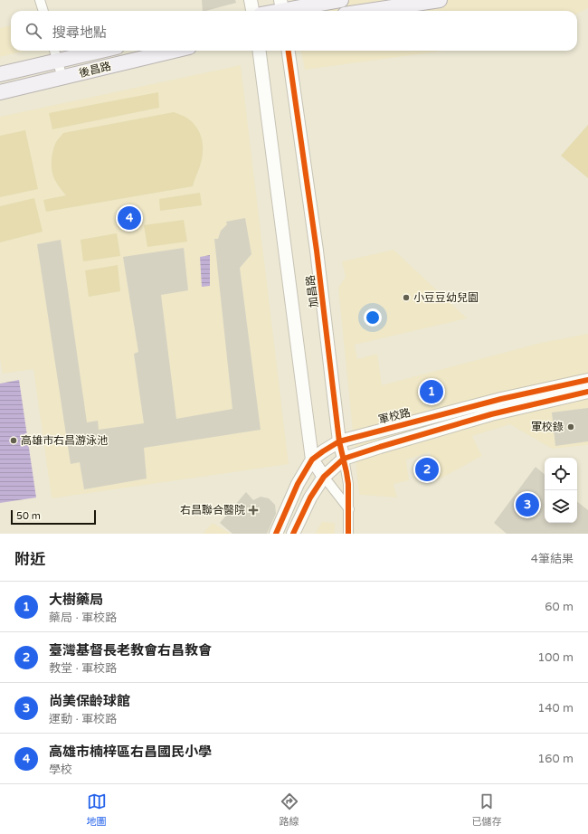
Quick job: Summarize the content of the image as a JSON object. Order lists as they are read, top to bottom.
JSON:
{
  "streets": {
    "main road": ["後昌路"],
    "street": ["加昌路", "軍校路"]
  },
  "crossings": [
    ["加昌路", "軍校路"]
  ],
  "places": {
    "other": ["小豆豆幼兒園", "軍校錄", "高雄市右昌游泳池"],
    "health": ["右昌聯合醫院"]
  },
  "scale_bar": "50 m",
  "page": {
    "search": "搜尋地點",
    "pins": [
      "4",
      "1",
      "2",
      "3"
    ],
    "scale": "50 m",
    "heading": ["附近", "4筆結果"],
    "list": [
      {
        "mark": "1",
        "name": "大樹藥局",
        "note": "藥局 · 軍校路",
        "value": "60 m"
      },
      {
        "mark": "2",
        "name": "臺灣基督長老教會右昌教會",
        "note": "教堂 · 軍校路",
        "value": "100 m"
      },
      {
        "mark": "3",
        "name": "尚美保齡球館",
        "note": "運動 · 軍校路",
        "value": "140 m"
      },
      {
        "mark": "4",
        "name": "高雄市楠梓區右昌國民小學",
        "note": "學校",
        "value": "160 m"
      }
    ],
    "nav": ["地圖", "路線", "已儲存"]
  }
}
